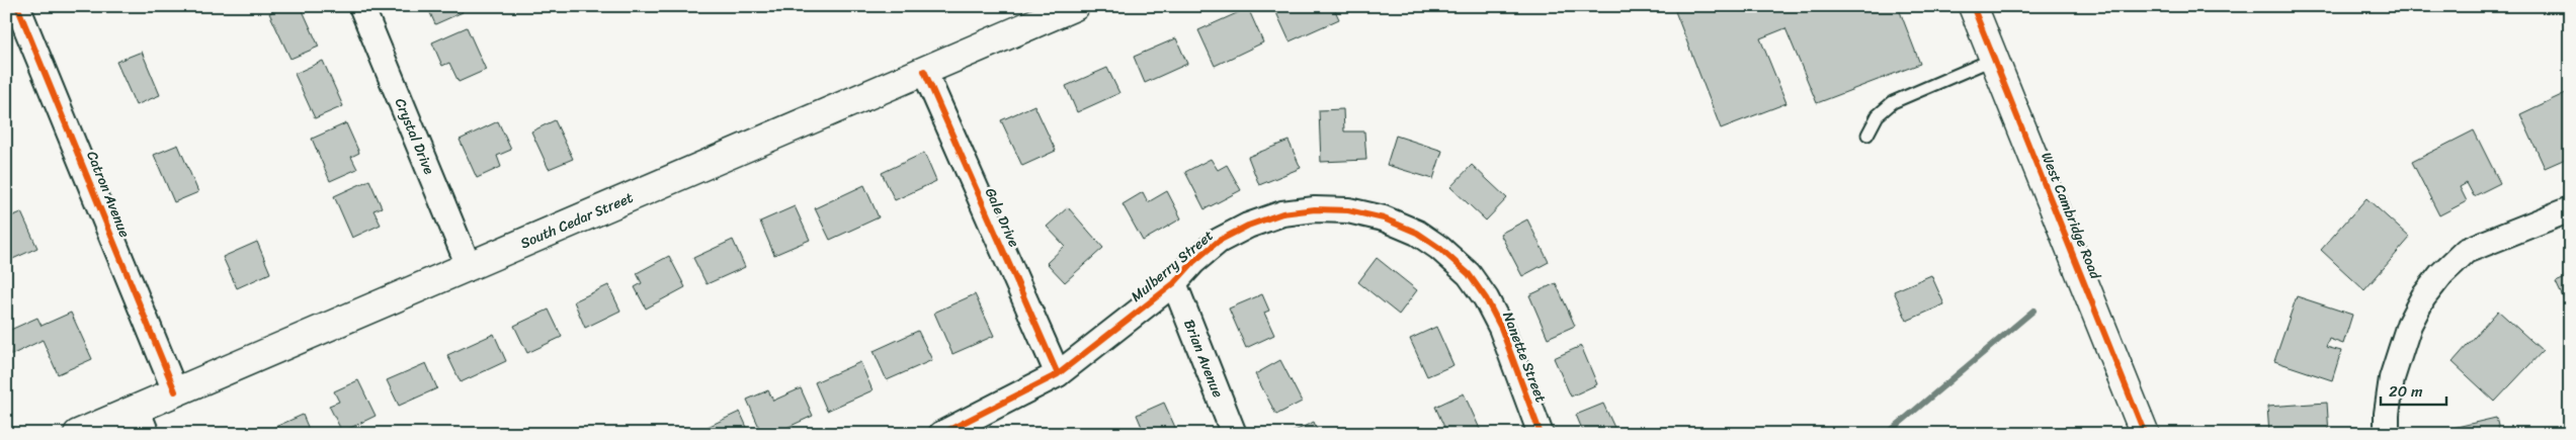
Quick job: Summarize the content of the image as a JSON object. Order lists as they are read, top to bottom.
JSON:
{
  "streets": {
    "main road": ["West Cambridge Road", "South Cedar Street"],
    "street": [
      "Crystal Drive",
      "Catron Avenue",
      "Gale Drive",
      "Mulberry Street",
      "Nanette Street",
      "Brian Avenue"
    ]
  },
  "crossings": [
    ["Crystal Drive", "South Cedar Street"],
    ["Catron Avenue", "South Cedar Street"],
    ["Gale Drive", "South Cedar Street"],
    ["Gale Drive", "Mulberry Street"],
    ["Mulberry Street", "Nanette Street"],
    ["Mulberry Street", "Brian Avenue"]
  ],
  "scale_bar": "20 m"
}
